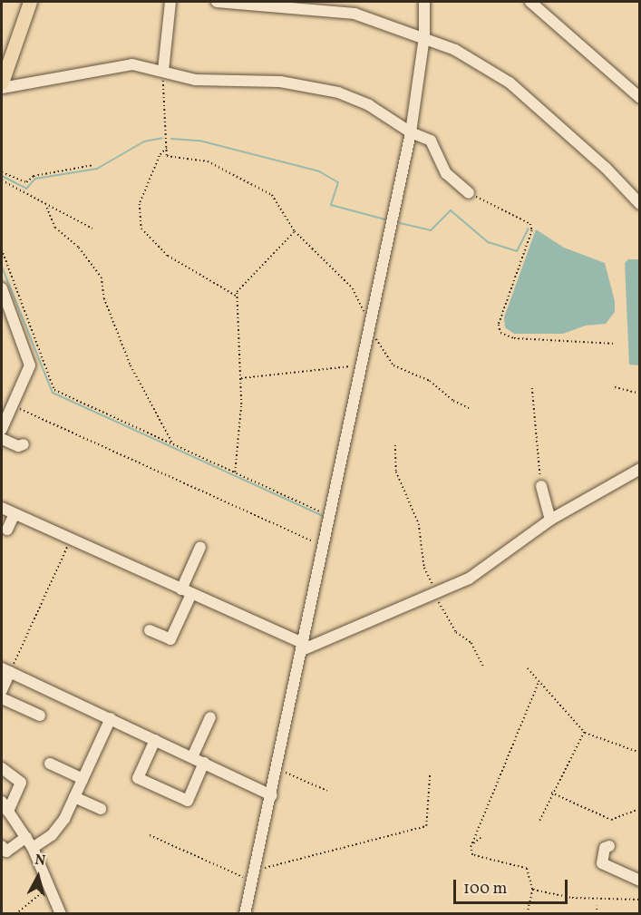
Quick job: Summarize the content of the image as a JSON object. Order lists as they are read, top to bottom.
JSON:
{
  "scale_bar": "100 m",
  "north": "top"
}
